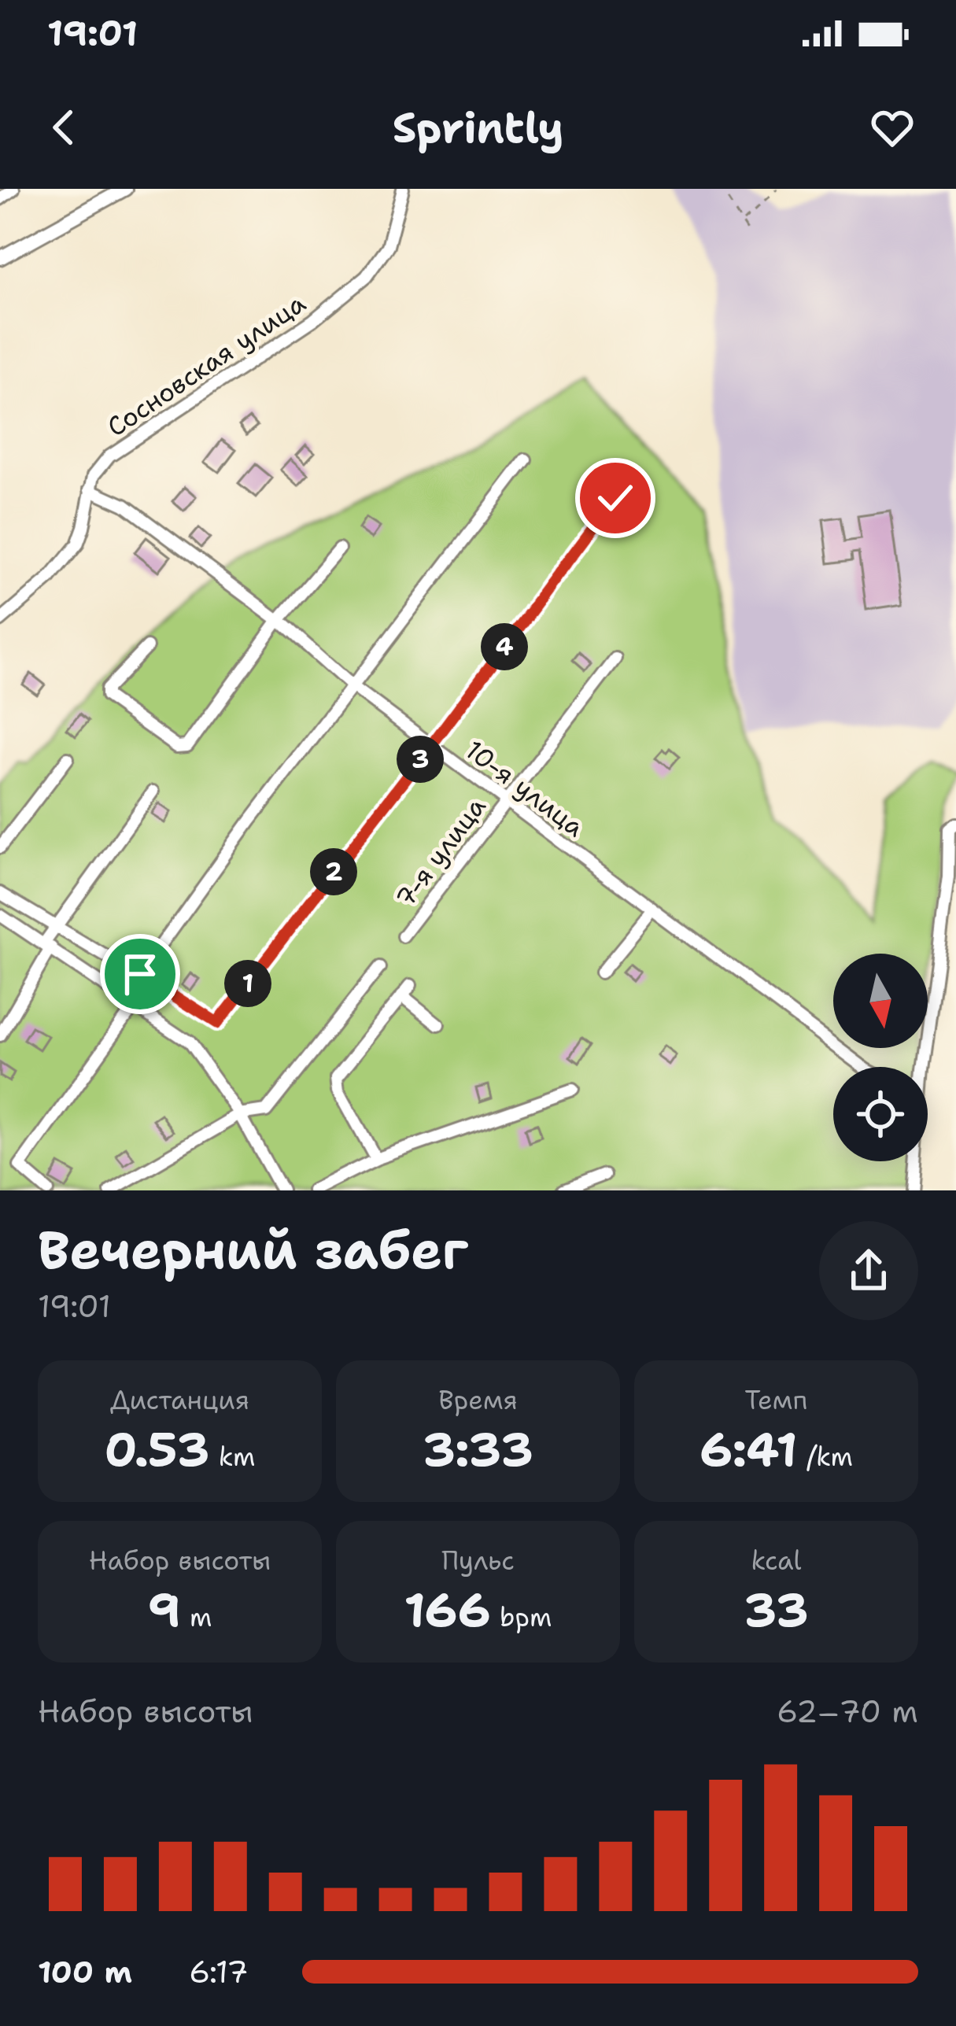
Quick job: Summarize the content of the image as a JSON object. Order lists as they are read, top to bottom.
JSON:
{
  "streets": {
    "street": ["Сосновская улица", "10-я улица", "7-я улица"]
  },
  "crossings": [
    ["Сосновская улица", "10-я улица"],
    ["10-я улица", "7-я улица"]
  ],
  "north": "bottom",
  "page": {
    "status": "19:01",
    "header": "Sprintly",
    "pins": [
      "4",
      "3",
      "2",
      "1"
    ],
    "heading": ["Вечерний забег", "19:01"],
    "stats": [
      ["Дистанция", "0.53 km"],
      ["Время", "3:33"],
      ["Темп", "6:41 /km"],
      ["Набор высоты", "9 m"],
      ["Пульс", "166 bpm"],
      ["kcal", "33"]
    ],
    "chart": ["Набор высоты", "62–70 m"],
    "list": [
      {
        "name": "100 m",
        "note": "6:17"
      }
    ]
  }
}
